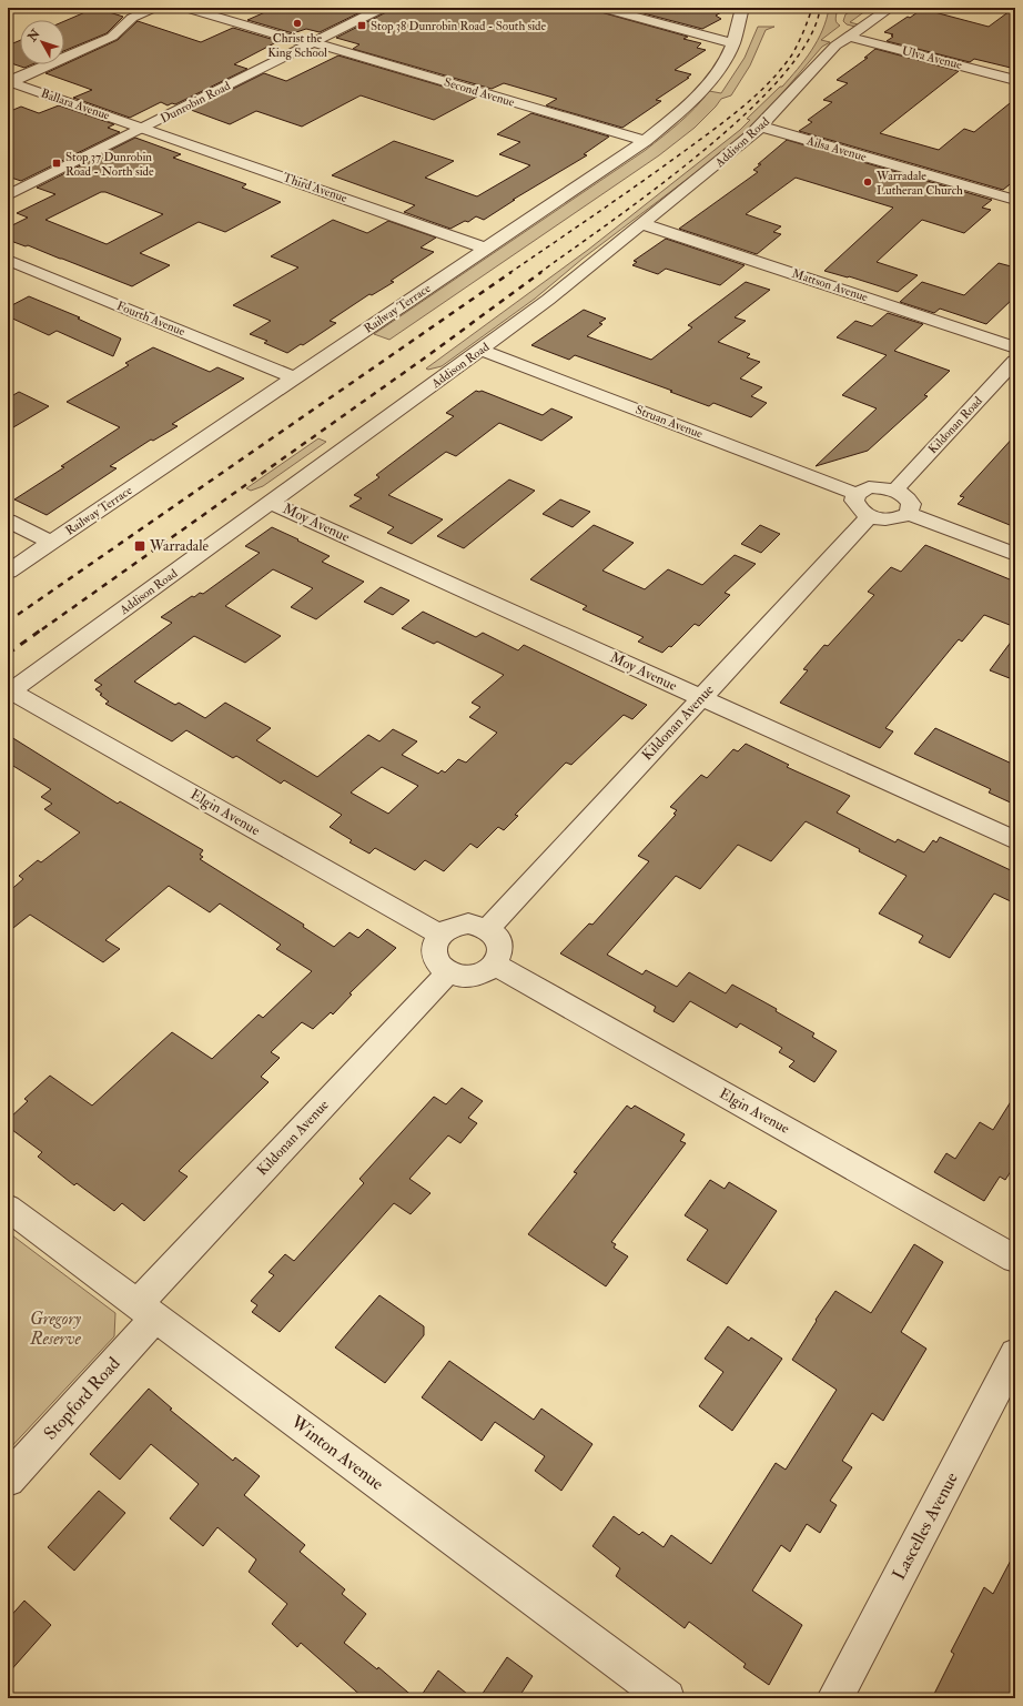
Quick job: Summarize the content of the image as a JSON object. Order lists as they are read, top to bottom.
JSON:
{
  "streets": {
    "street": [
      "Ulva Avenue",
      "Second Avenue",
      "Dunrobin Road",
      "Ballara Avenue",
      "Addison Road",
      "Ailsa Avenue",
      "Third Avenue",
      "Mattson Avenue",
      "Railway Terrace",
      "Fourth Avenue",
      "Struan Avenue",
      "Kildonan Road",
      "Moy Avenue",
      "Kildonan Avenue",
      "Elgin Avenue",
      "Stopford Road",
      "Winton Avenue",
      "Lascelles Avenue"
    ]
  },
  "crossings": [
    ["Ulva Avenue", "Addison Road"],
    ["Second Avenue", "Dunrobin Road"],
    ["Second Avenue", "Railway Terrace"],
    ["Dunrobin Road", "Ballara Avenue"],
    ["Dunrobin Road", "Third Avenue"],
    ["Ballara Avenue", "Third Avenue"],
    ["Addison Road", "Ailsa Avenue"],
    ["Addison Road", "Mattson Avenue"],
    ["Addison Road", "Struan Avenue"],
    ["Addison Road", "Moy Avenue"],
    ["Addison Road", "Elgin Avenue"],
    ["Third Avenue", "Railway Terrace"],
    ["Railway Terrace", "Fourth Avenue"],
    ["Struan Avenue", "Kildonan Road"],
    ["Struan Avenue", "Kildonan Avenue"],
    ["Kildonan Road", "Kildonan Avenue"],
    ["Moy Avenue", "Kildonan Avenue"],
    ["Kildonan Avenue", "Elgin Avenue"],
    ["Kildonan Avenue", "Stopford Road"],
    ["Kildonan Avenue", "Winton Avenue"],
    ["Stopford Road", "Winton Avenue"]
  ],
  "parks": ["Gregory Reserve"],
  "places": {
    "other": ["Christ the King School", "Warradale Lutheran Church"],
    "transit": ["Stop 38 Dunrobin Road - South side", "Stop 37 Dunrobin Road - North side", "Warradale"]
  },
  "north": "top left"
}
